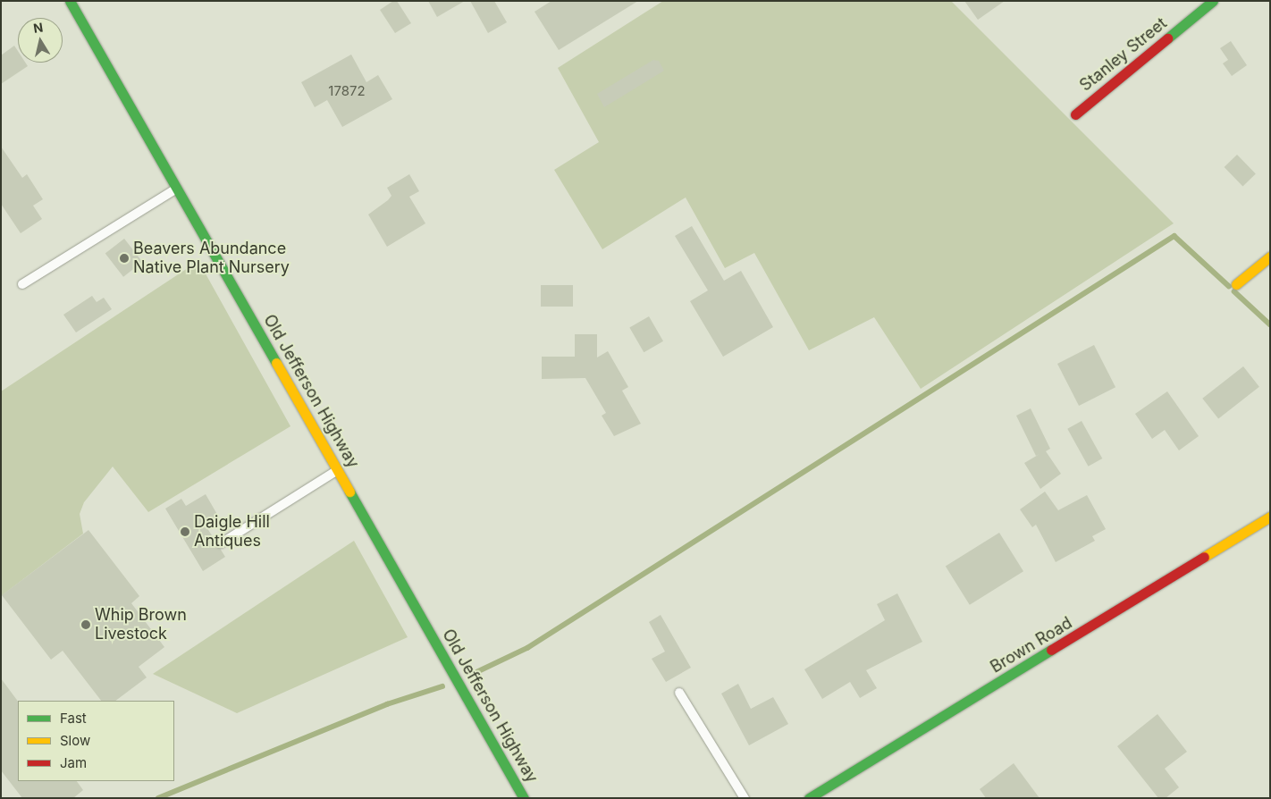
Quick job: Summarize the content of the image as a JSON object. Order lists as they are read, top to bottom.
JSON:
{
  "streets": {
    "main road": ["Stanley Street", "Old Jefferson Highway", "Brown Road"]
  },
  "places": ["Beavers Abundance Native Plant Nursery", "Daigle Hill Antiques", "Whip Brown Livestock"],
  "house_numbers": ["17872"],
  "legend": ["Fast", "Slow", "Jam"],
  "north": "top"
}
